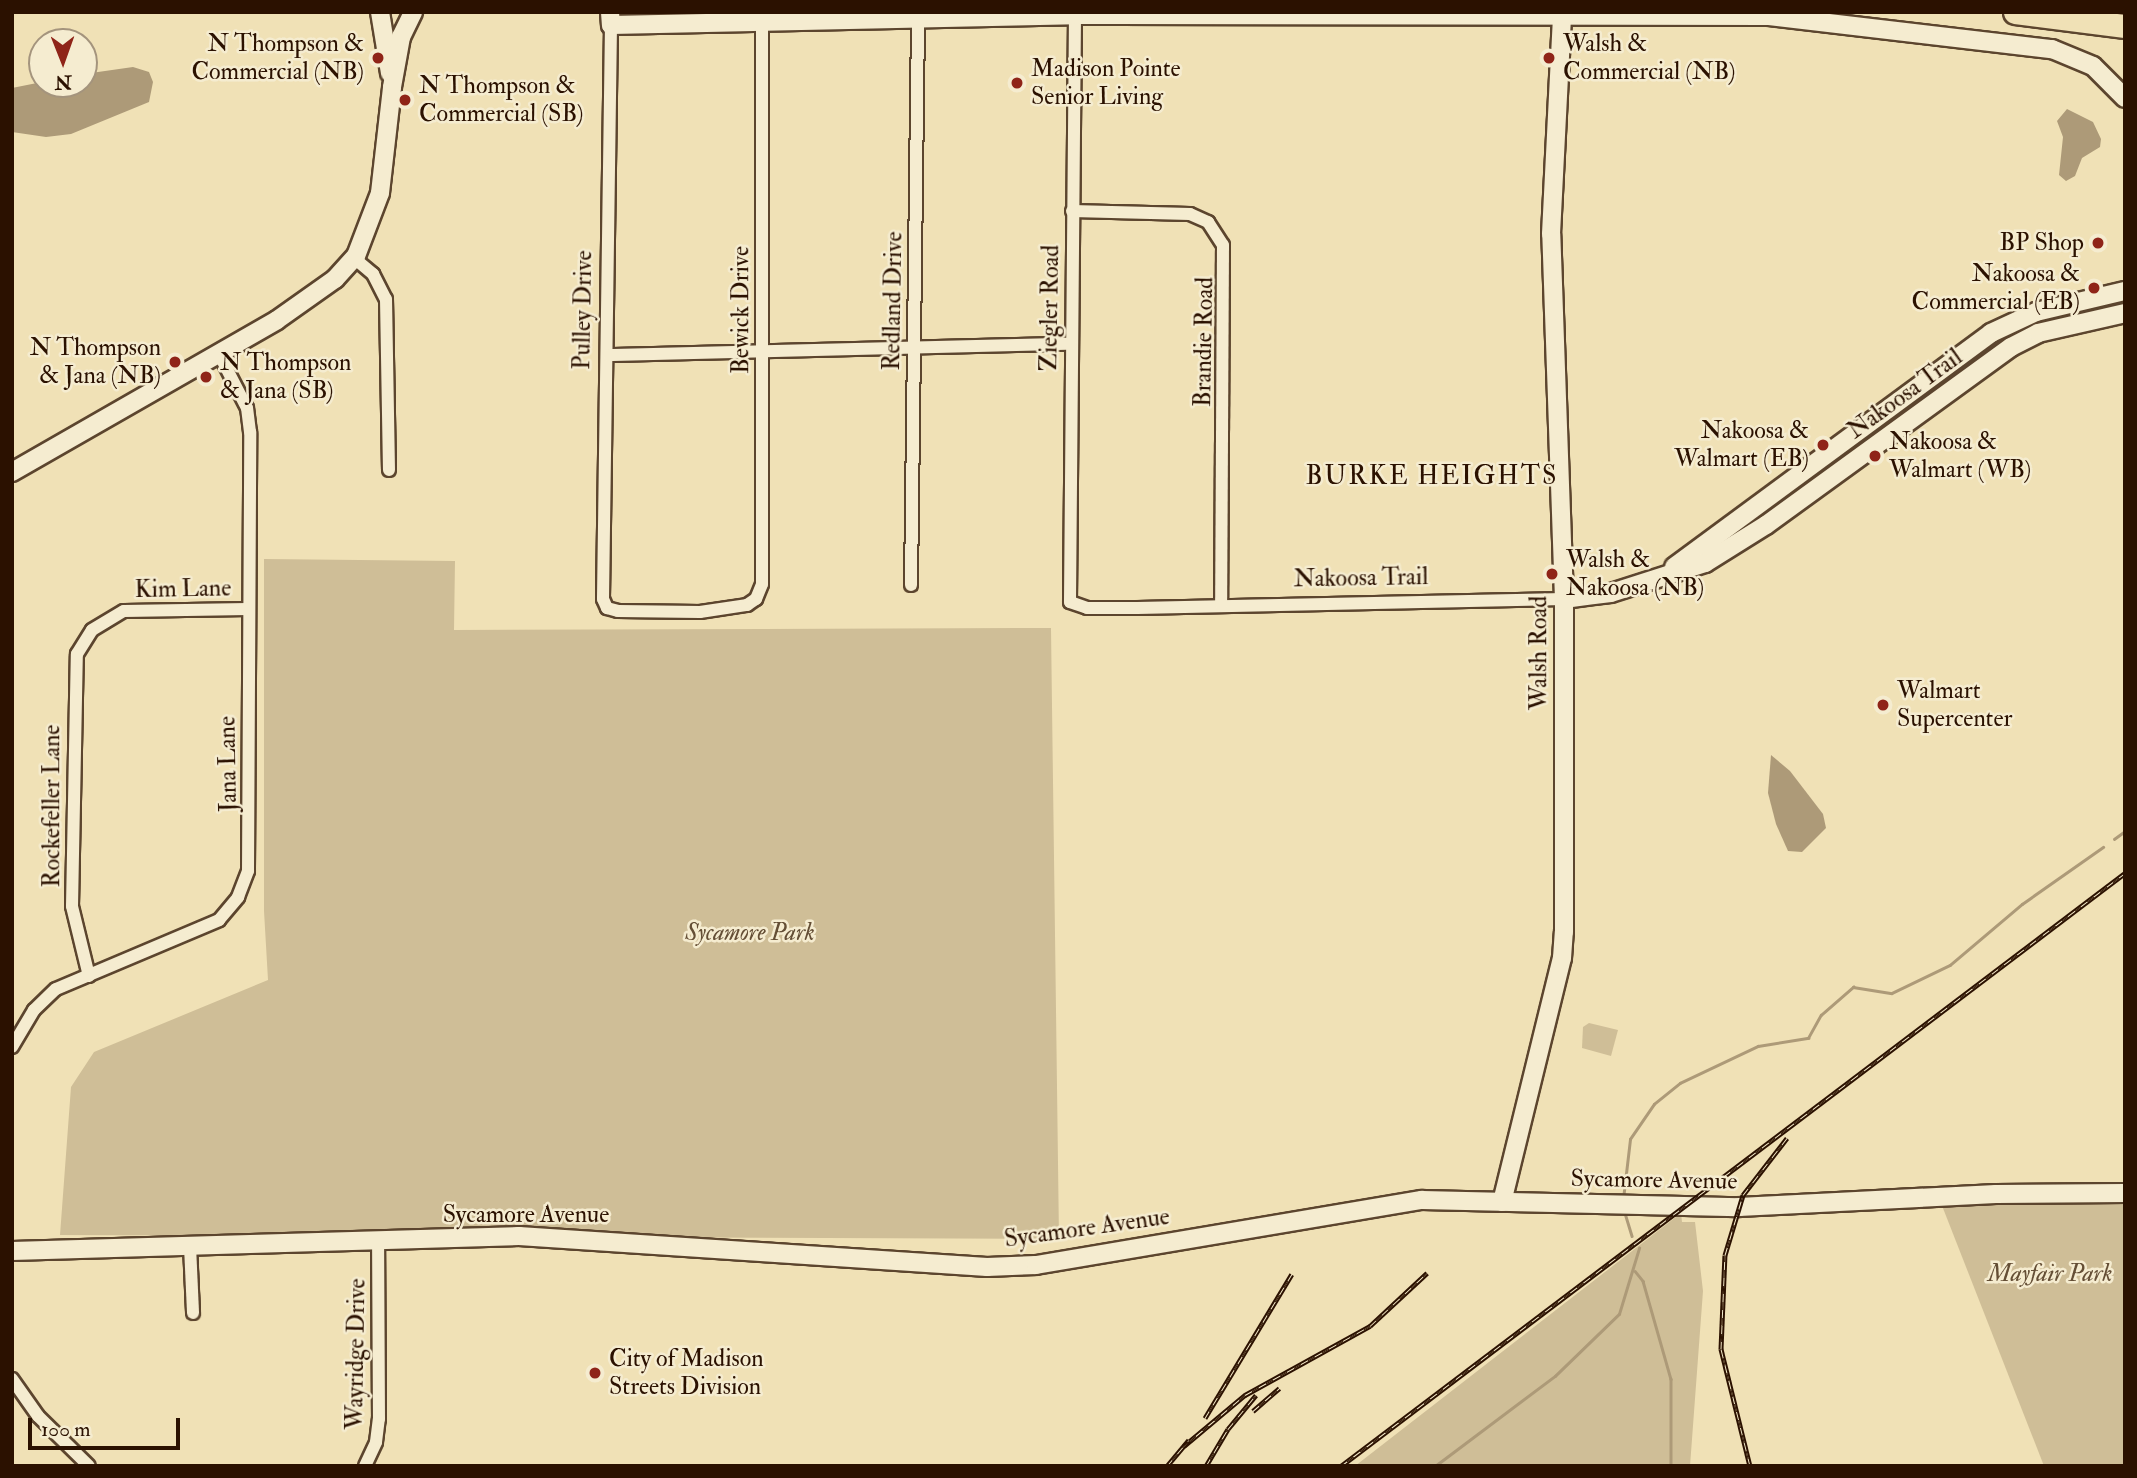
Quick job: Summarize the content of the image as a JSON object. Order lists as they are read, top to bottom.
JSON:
{
  "streets": {
    "street": [
      "Redland Drive",
      "Ziegler Road",
      "Pulley Drive",
      "Bewick Drive",
      "Brandie Road",
      "Nakoosa Trail",
      "Kim Lane",
      "Walsh Road",
      "Jana Lane",
      "Rockefeller Lane",
      "Sycamore Avenue",
      "Wayridge Drive"
    ]
  },
  "crossings": [
    ["Ziegler Road", "Brandie Road"],
    ["Ziegler Road", "Nakoosa Trail"],
    ["Pulley Drive", "Bewick Drive"],
    ["Brandie Road", "Nakoosa Trail"],
    ["Nakoosa Trail", "Walsh Road"],
    ["Kim Lane", "Jana Lane"],
    ["Kim Lane", "Rockefeller Lane"],
    ["Walsh Road", "Sycamore Avenue"],
    ["Jana Lane", "Rockefeller Lane"],
    ["Sycamore Avenue", "Wayridge Drive"]
  ],
  "districts": ["BURKE HEIGHTS"],
  "parks": ["Sycamore Park", "Mayfair Park"],
  "places": [
    "N Thompson & Commercial (NB)",
    "Walsh & Commercial (NB)",
    "Madison Pointe Senior Living",
    "N Thompson & Commercial (SB)",
    "BP Shop",
    "Nakoosa & Commercial (EB)",
    "N Thompson & Jana (NB)",
    "N Thompson & Jana (SB)",
    "Nakoosa & Walmart (EB)",
    "Nakoosa & Walmart (WB)",
    "Walsh & Nakoosa (NB)",
    "Walmart Supercenter",
    "City of Madison Streets Division"
  ],
  "scale_bar": "100 m",
  "north": "bottom"
}
